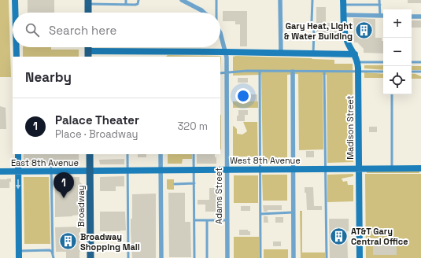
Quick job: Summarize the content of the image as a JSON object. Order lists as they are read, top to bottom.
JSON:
{
  "streets": {
    "main road": ["Broadway"],
    "street": [
      "Madison Street",
      "West 8th Avenue",
      "East 8th Avenue",
      "Adams Street"
    ]
  },
  "crossings": [
    ["Madison Street", "West 8th Avenue"],
    ["West 8th Avenue", "East 8th Avenue"],
    ["West 8th Avenue", "Adams Street"],
    ["West 8th Avenue", "Broadway"],
    ["East 8th Avenue", "Broadway"]
  ],
  "places": {
    "building": ["Gary Heat, Light & Water Building", "AT&T Gary Central Office", "Broadway Shopping Mall"]
  },
  "page": {
    "map_buttons": ["+", "−"],
    "search": "Search here",
    "heading": "Nearby",
    "list": [
      {
        "mark": "1",
        "name": "Palace Theater",
        "note": "Place · Broadway",
        "value": "320 m"
      }
    ],
    "pins": "1"
  }
}
